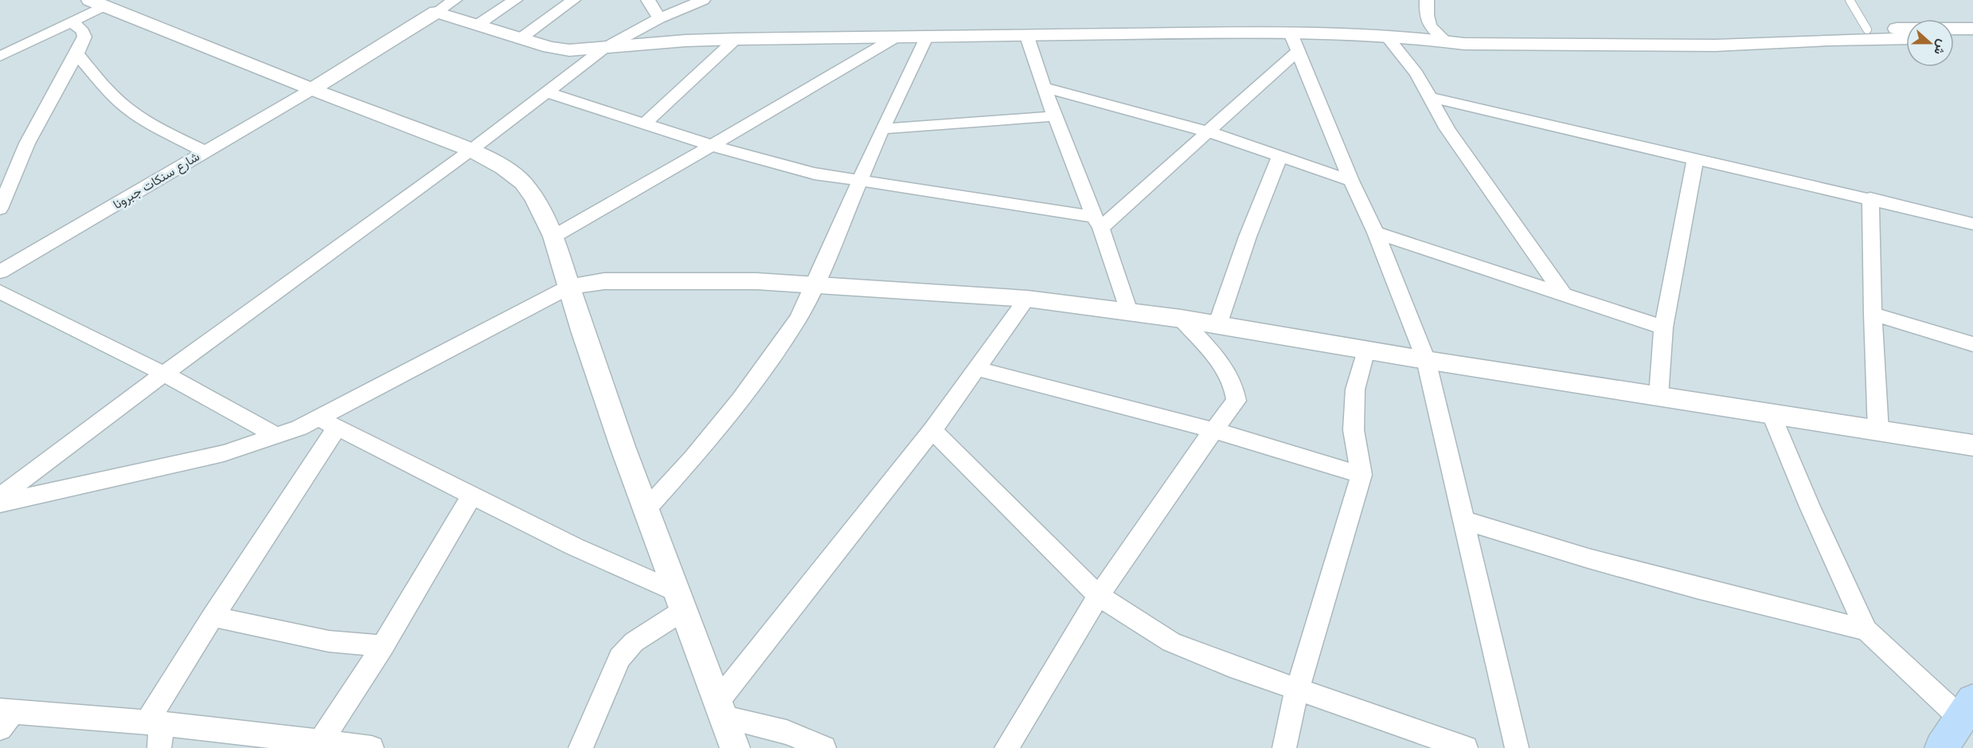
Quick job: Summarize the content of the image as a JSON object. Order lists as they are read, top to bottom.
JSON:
{
  "streets": {
    "street": ["شارع سنكات جبرونا"]
  },
  "north": "right"
}
